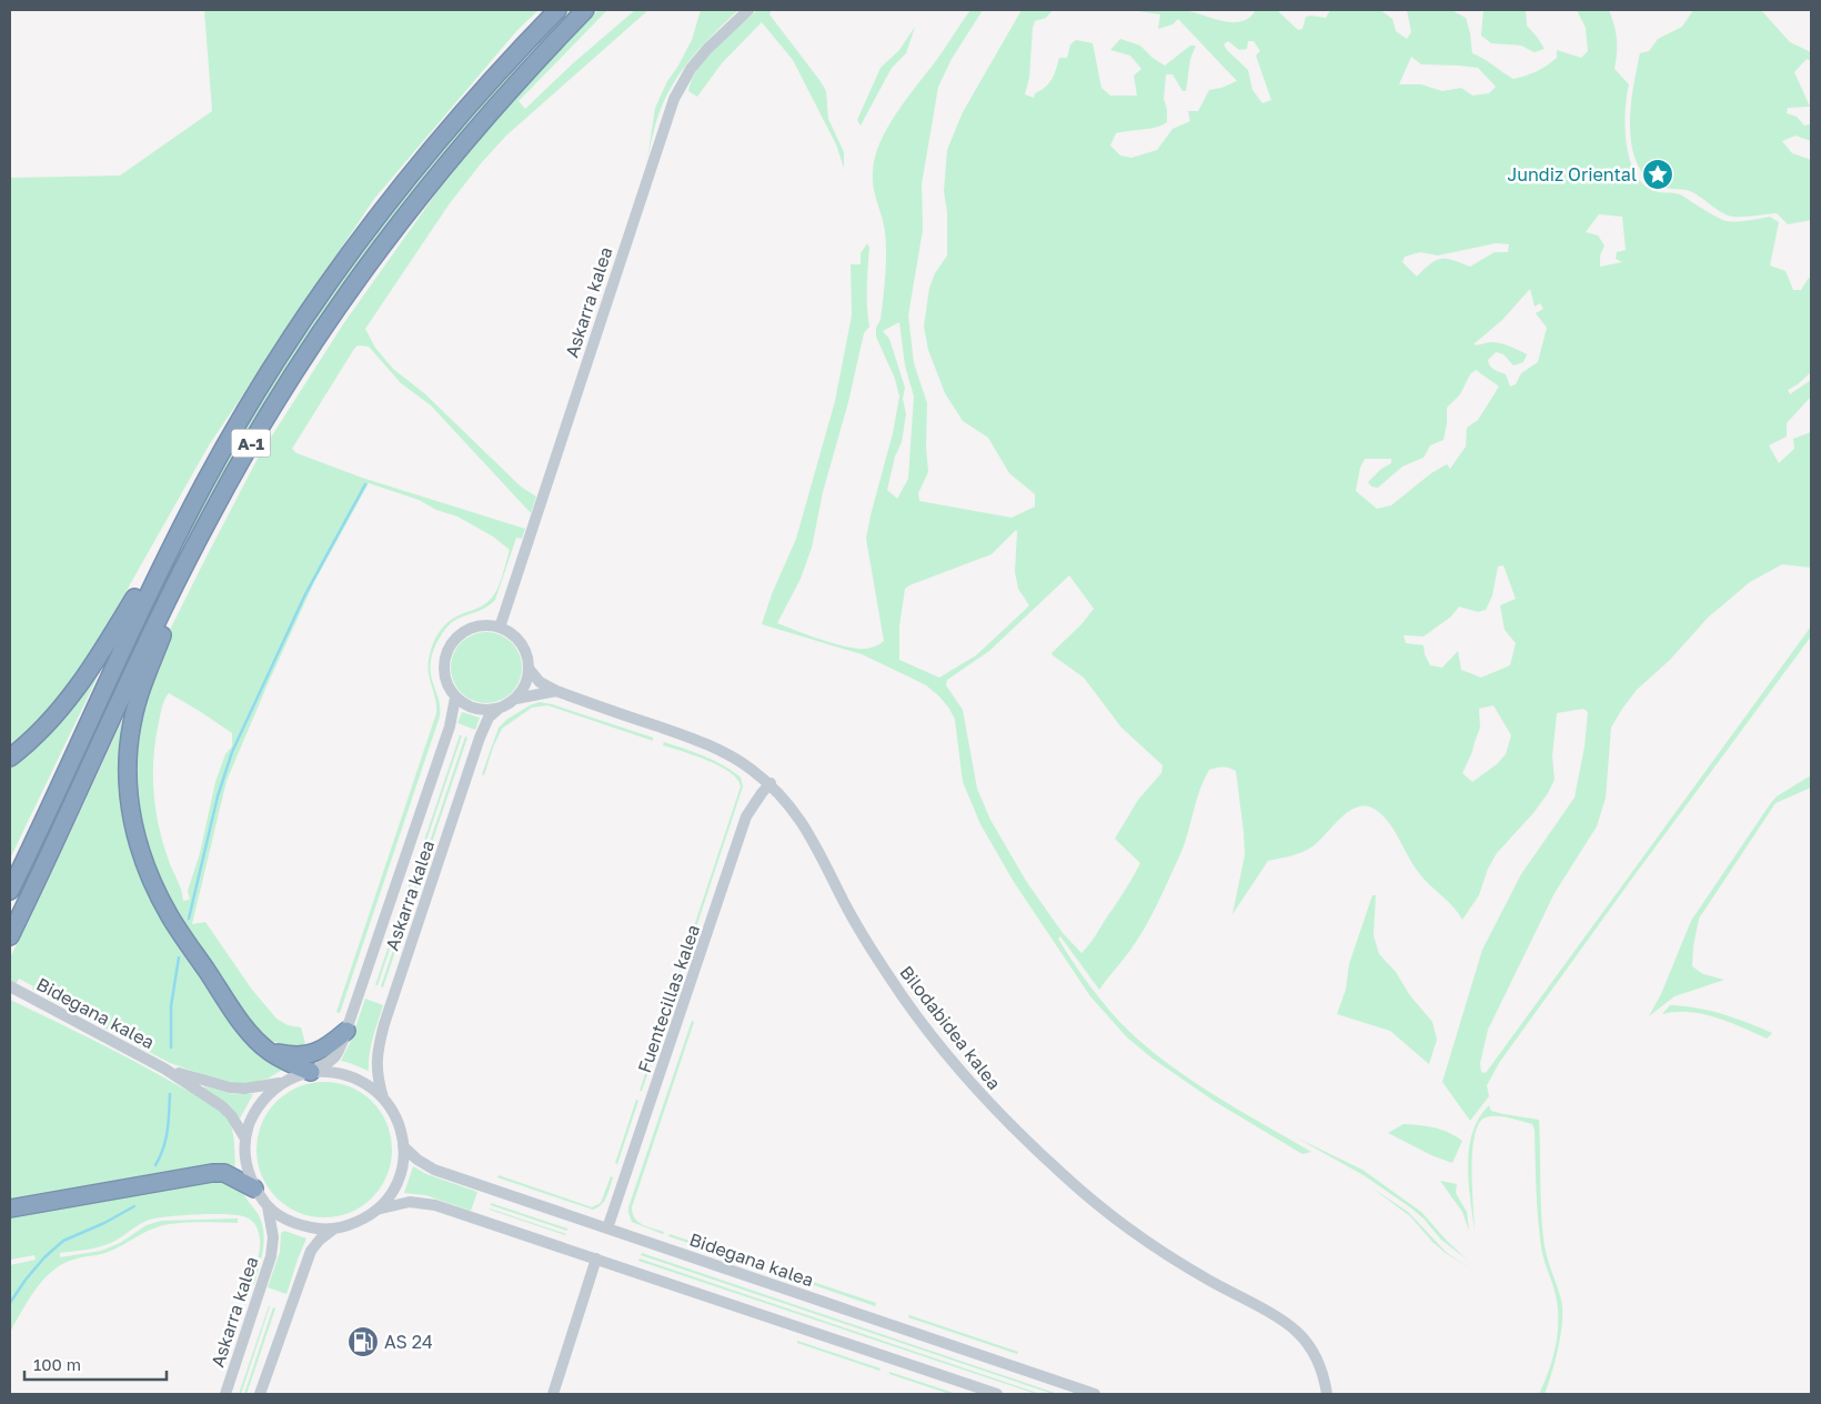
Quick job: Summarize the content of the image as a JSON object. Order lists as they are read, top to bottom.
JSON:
{
  "streets": {
    "highway": ["A-1"],
    "street": [
      "Askarra kalea",
      "Fuentecillas kalea",
      "Bidegana kalea",
      "Bilodabidea kalea"
    ]
  },
  "crossings": [
    ["Askarra kalea", "Bidegana kalea"],
    ["Askarra kalea", "Bilodabidea kalea"],
    ["Fuentecillas kalea", "Bidegana kalea"],
    ["Fuentecillas kalea", "Bilodabidea kalea"]
  ],
  "places": {
    "place": ["Jundiz Oriental"],
    "fuel station": ["AS 24"]
  },
  "scale_bar": "100 m"
}
